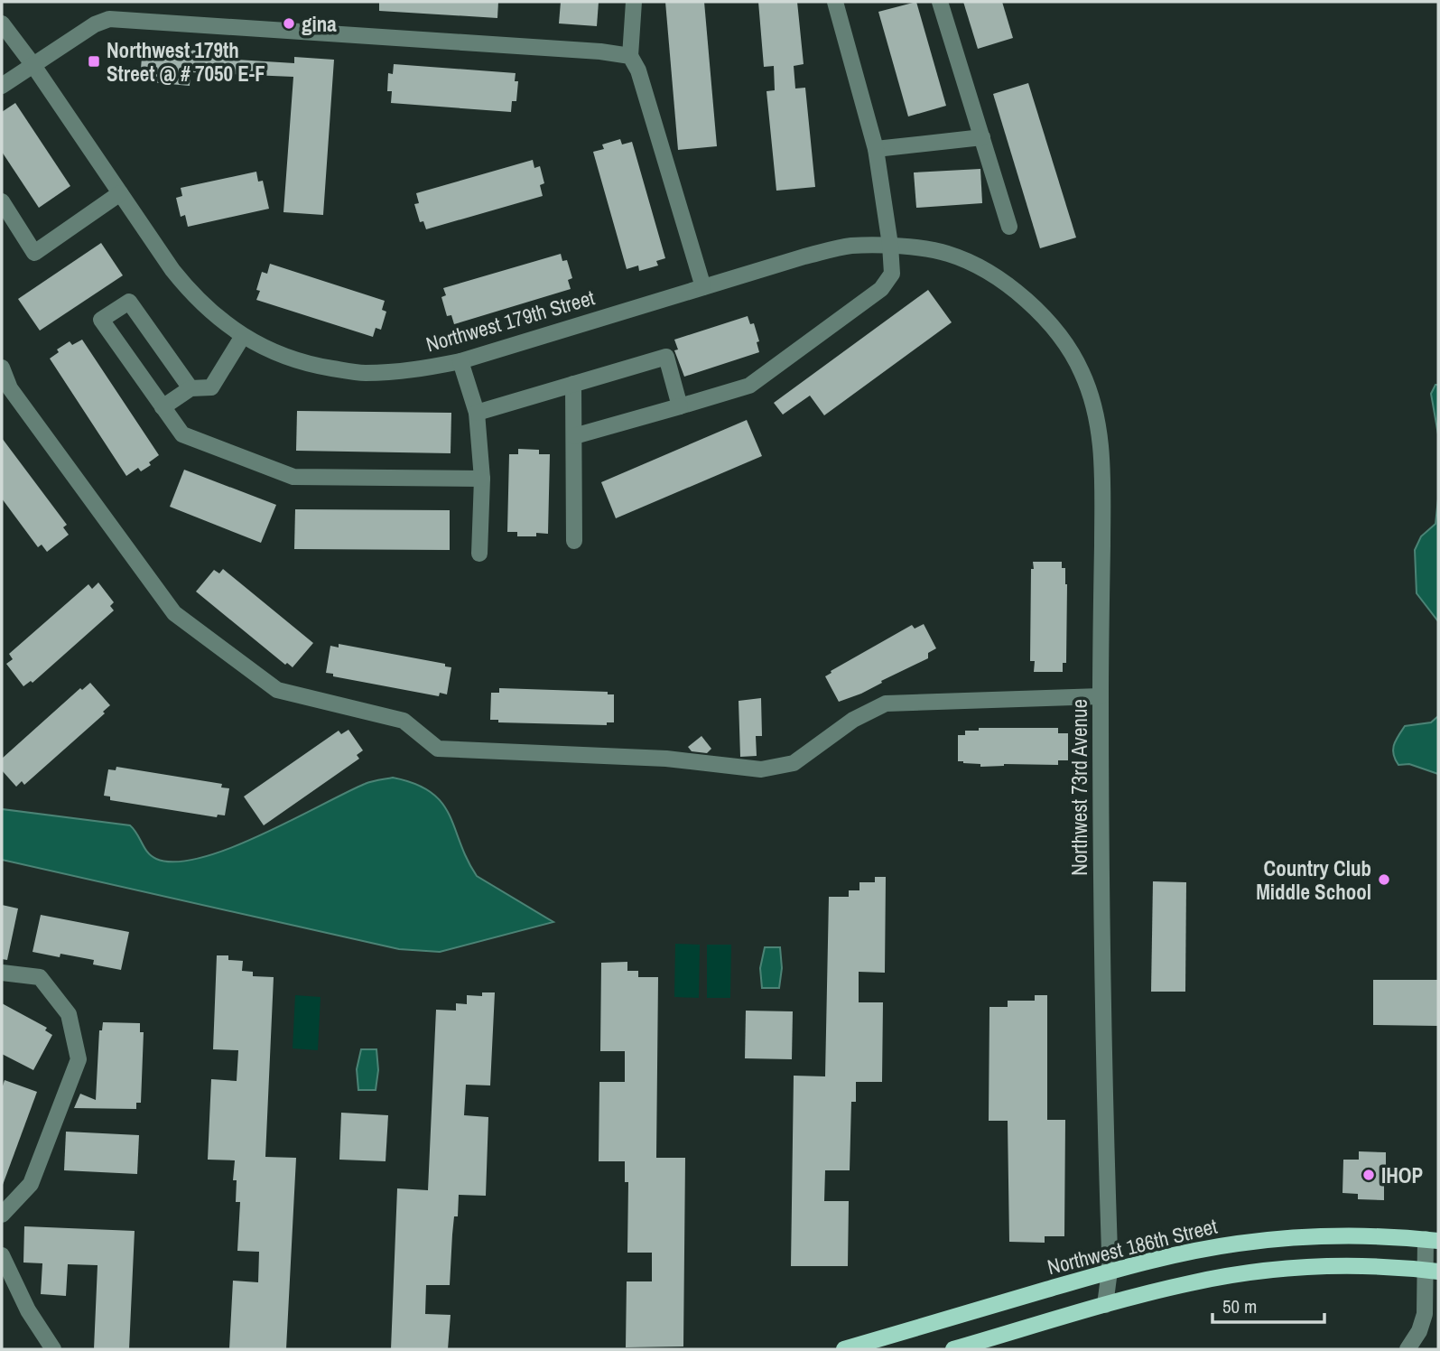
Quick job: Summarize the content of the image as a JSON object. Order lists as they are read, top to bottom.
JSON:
{
  "streets": {
    "main road": ["Northwest 186th Street"],
    "street": ["Northwest 179th Street", "Northwest 73rd Avenue"]
  },
  "crossings": [
    ["Northwest 179th Street", "Northwest 73rd Avenue"],
    ["Northwest 73rd Avenue", "Northwest 186th Street"]
  ],
  "places": {
    "other": ["gina", "Country Club Middle School", "IHOP"],
    "transit": ["Northwest 179th Street @ # 7050 E-F"]
  },
  "scale_bar": "50 m"
}
